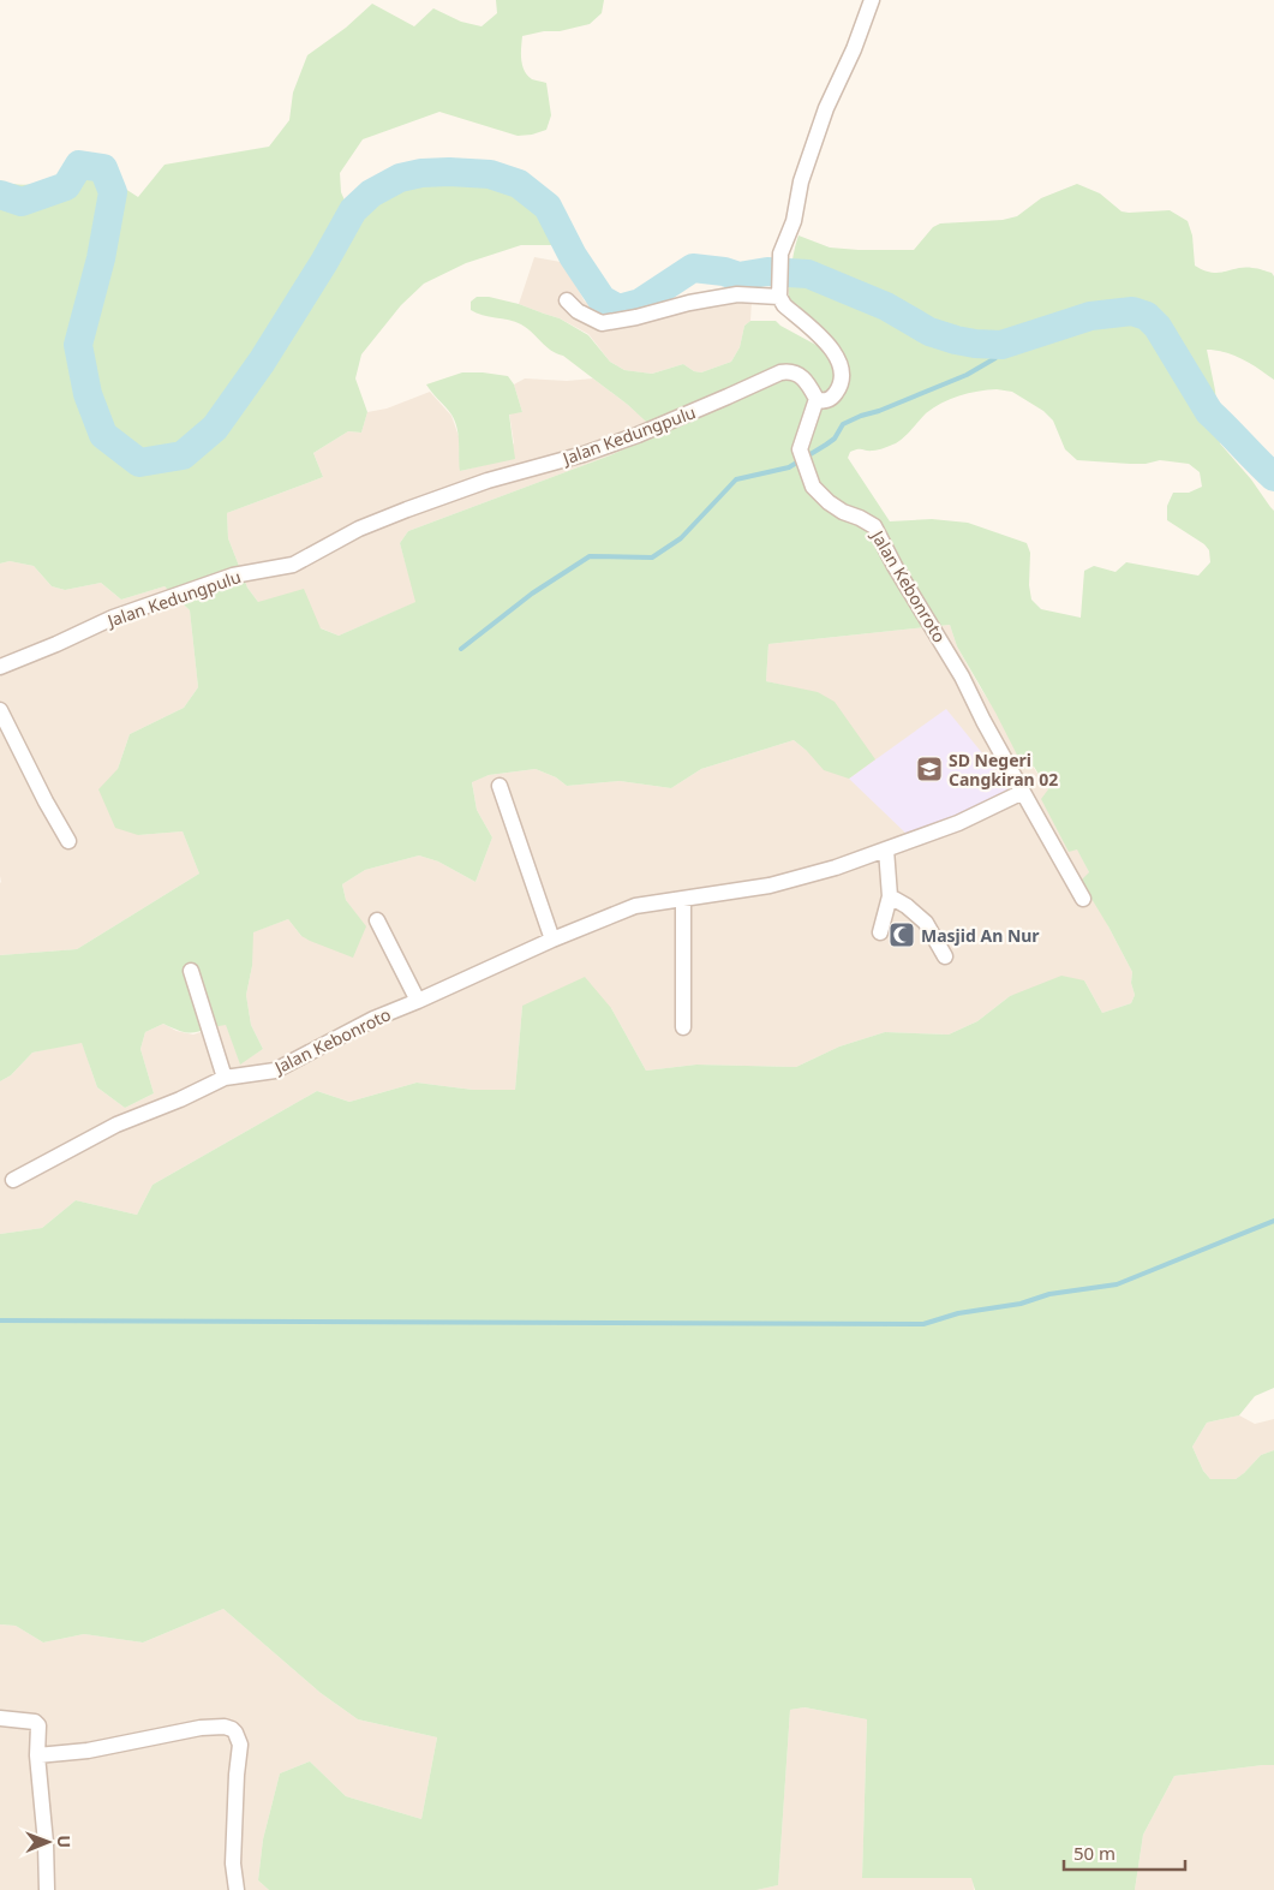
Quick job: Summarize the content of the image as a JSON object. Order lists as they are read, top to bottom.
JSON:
{
  "streets": {
    "street": ["Jalan Kedungpulu", "Jalan Kebonroto"]
  },
  "crossings": [
    ["Jalan Kedungpulu", "Jalan Kebonroto"]
  ],
  "places": {
    "school or university": ["SD Negeri Cangkiran 02"],
    "mosque": ["Masjid An Nur"]
  },
  "scale_bar": "50 m",
  "north": "right"
}
